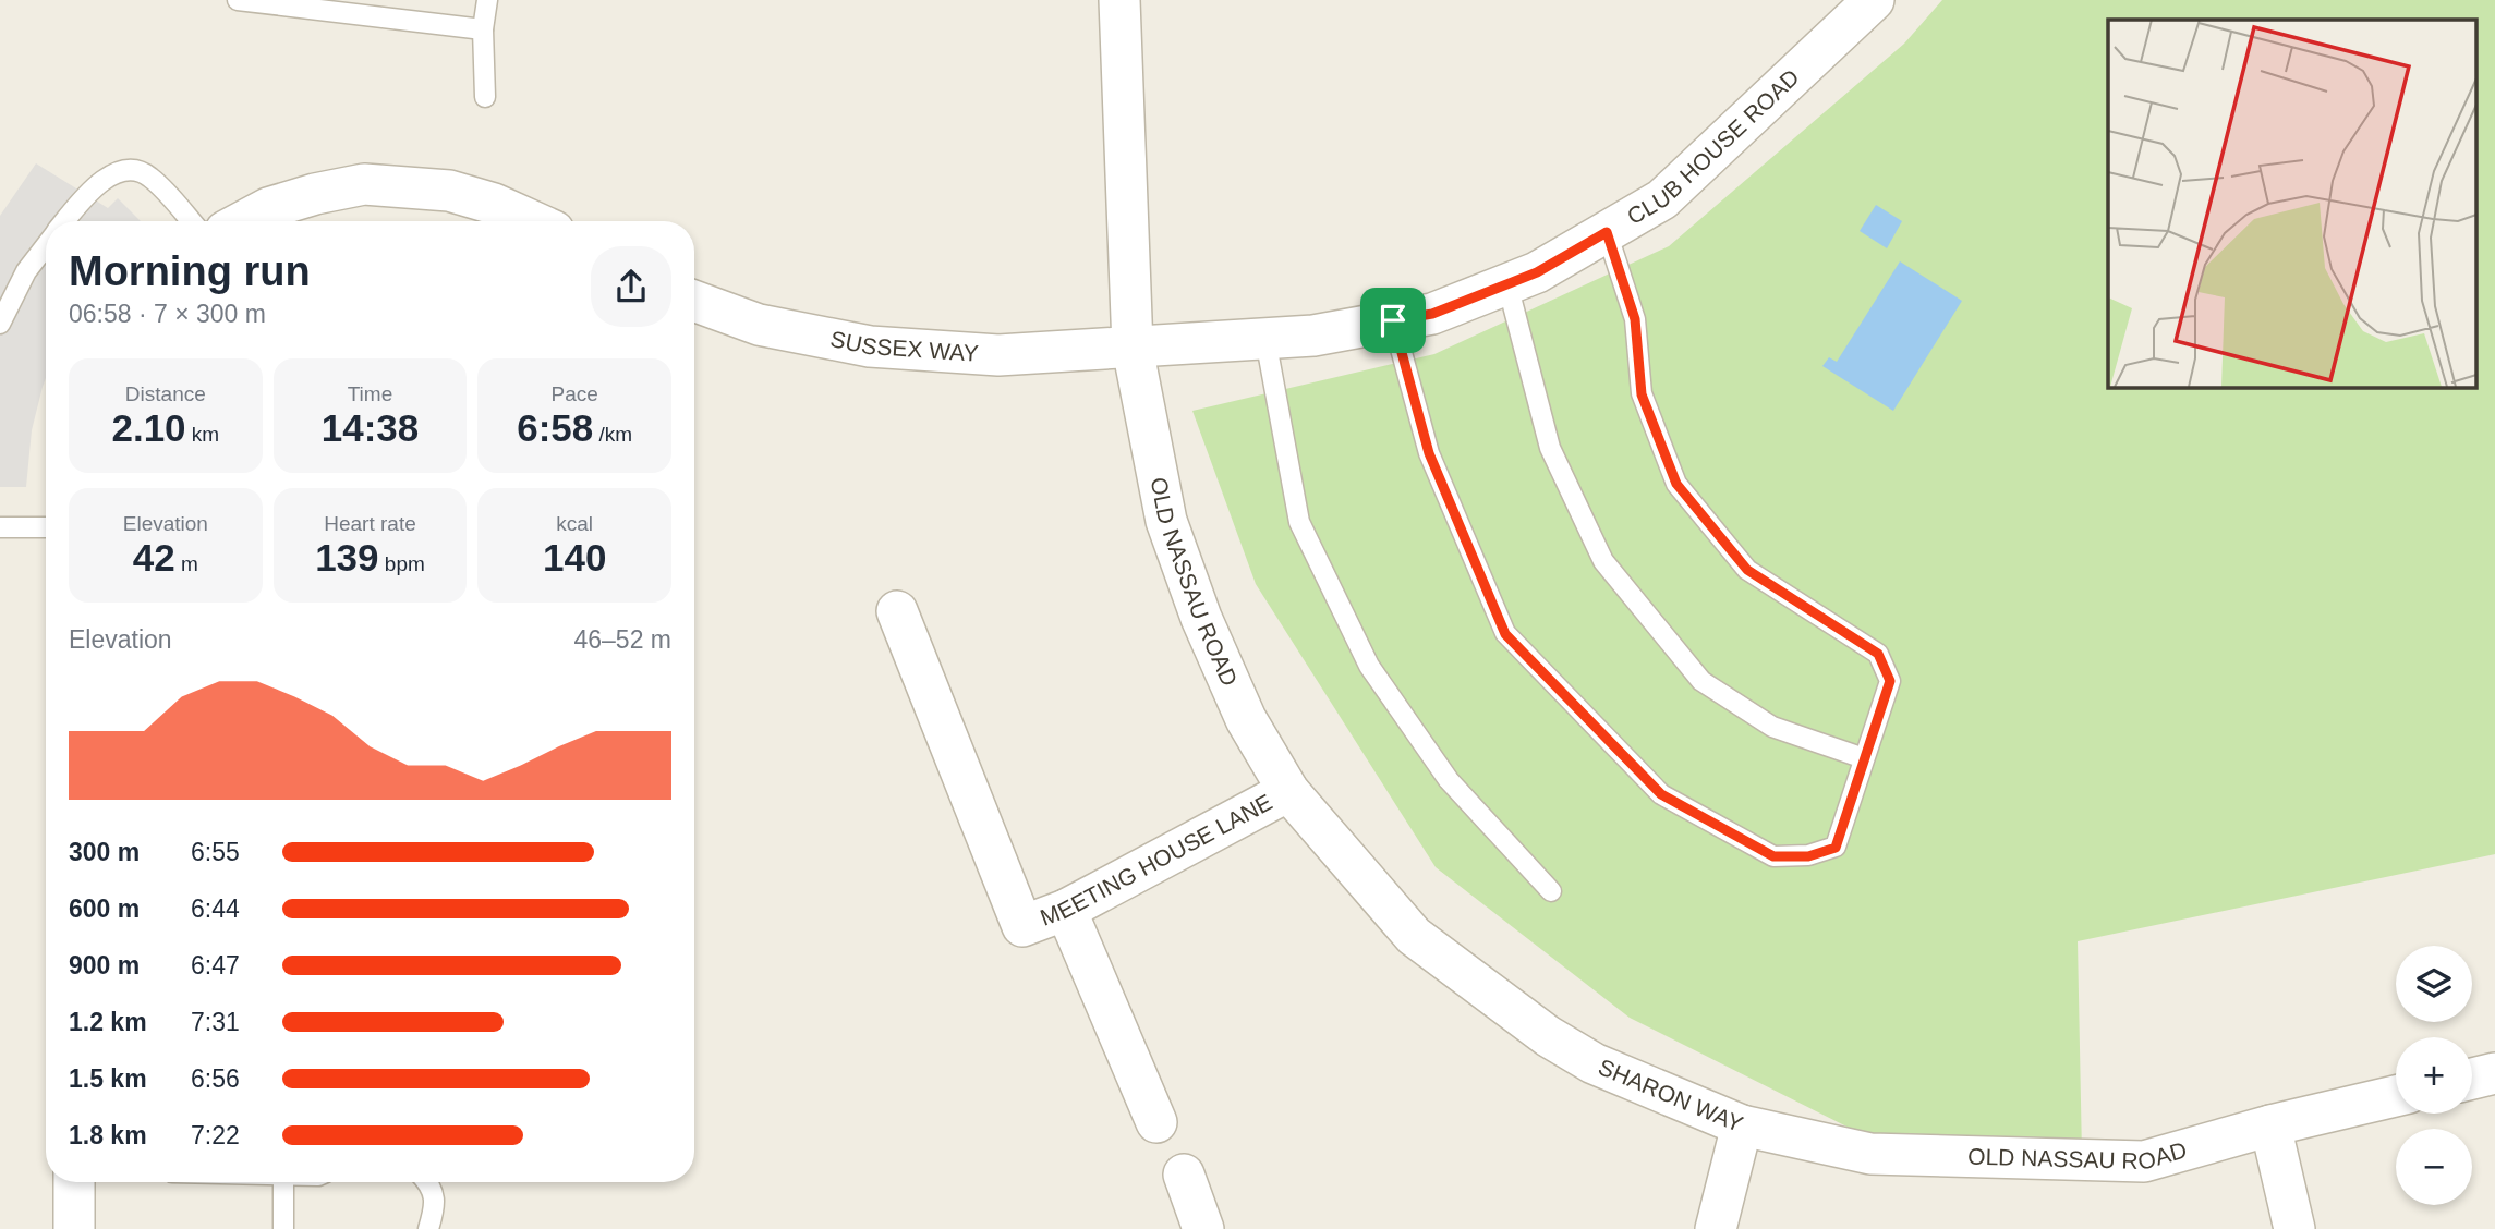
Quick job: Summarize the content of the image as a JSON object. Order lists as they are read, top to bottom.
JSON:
{
  "streets": {
    "street": [
      "CLUB HOUSE ROAD",
      "SUSSEX WAY",
      "OLD NASSAU ROAD",
      "MEETING HOUSE LANE",
      "SHARON WAY"
    ]
  },
  "crossings": [
    ["CLUB HOUSE ROAD", "SUSSEX WAY"],
    ["CLUB HOUSE ROAD", "OLD NASSAU ROAD"],
    ["SUSSEX WAY", "OLD NASSAU ROAD"],
    ["OLD NASSAU ROAD", "MEETING HOUSE LANE"],
    ["OLD NASSAU ROAD", "SHARON WAY"]
  ],
  "page": {
    "heading": ["Morning run", "06:58 · 7 × 300 m"],
    "stats": [
      ["Distance", "2.10 km"],
      ["Time", "14:38"],
      ["Pace", "6:58 /km"],
      ["Elevation", "42 m"],
      ["Heart rate", "139 bpm"],
      ["kcal", "140"]
    ],
    "chart": ["Elevation", "46–52 m"],
    "list": [
      {
        "name": "300 m",
        "note": "6:55"
      },
      {
        "name": "600 m",
        "note": "6:44"
      },
      {
        "name": "900 m",
        "note": "6:47"
      },
      {
        "name": "1.2 km",
        "note": "7:31"
      },
      {
        "name": "1.5 km",
        "note": "6:56"
      },
      {
        "name": "1.8 km",
        "note": "7:22"
      }
    ],
    "map_buttons": ["+", "−"]
  }
}
